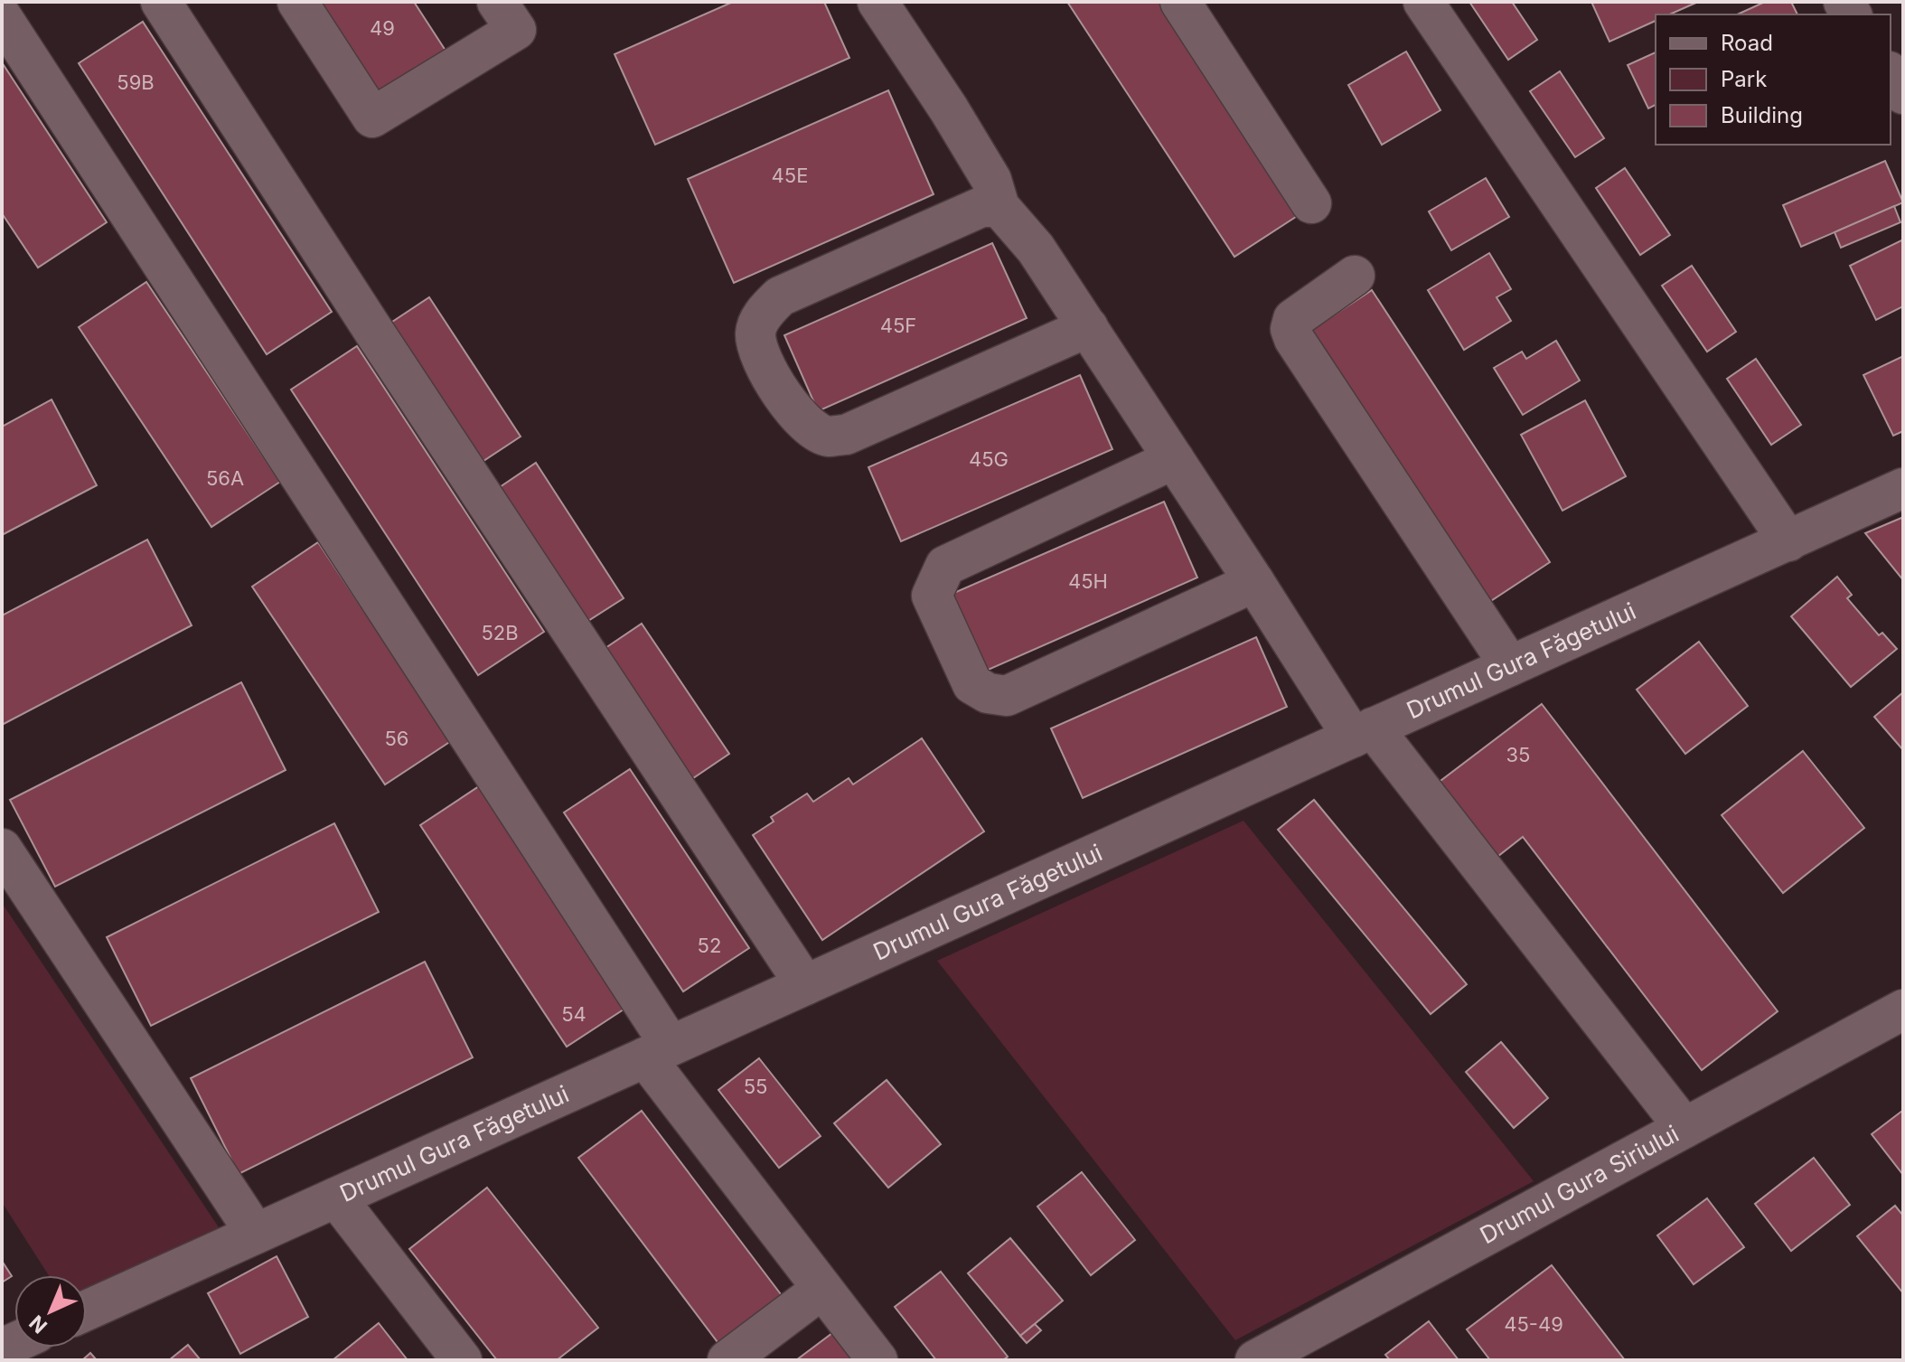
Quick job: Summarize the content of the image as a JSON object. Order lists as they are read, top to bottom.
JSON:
{
  "streets": {
    "street": ["Drumul Gura Făgetului", "Drumul Gura Siriului"]
  },
  "house_numbers": [
    "49",
    "59B",
    "45E",
    "45F",
    "45G",
    "56A",
    "45H",
    "52B",
    "56",
    "35",
    "52",
    "54",
    "55",
    "45-49"
  ],
  "legend": ["Road", "Park", "Building"],
  "north": "bottom left"
}
